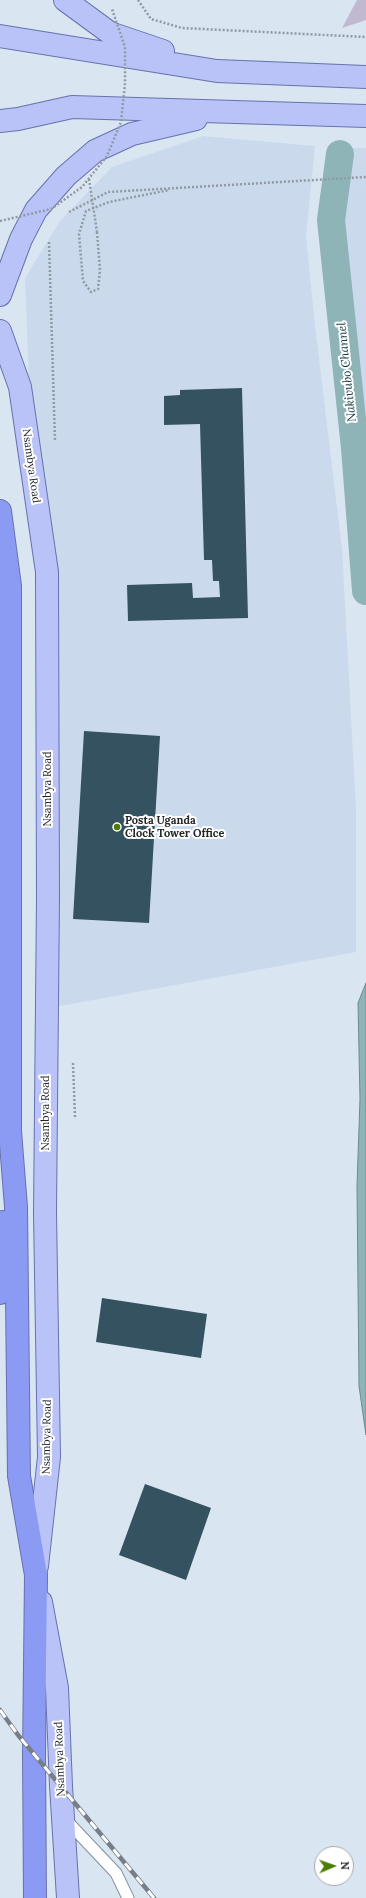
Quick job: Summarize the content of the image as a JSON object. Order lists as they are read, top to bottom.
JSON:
{
  "streets": {
    "main road": ["Nsambya Road"]
  },
  "water": ["Nakivubo Channel"],
  "places": ["Posta Uganda Clock Tower Office"],
  "north": "right"
}
